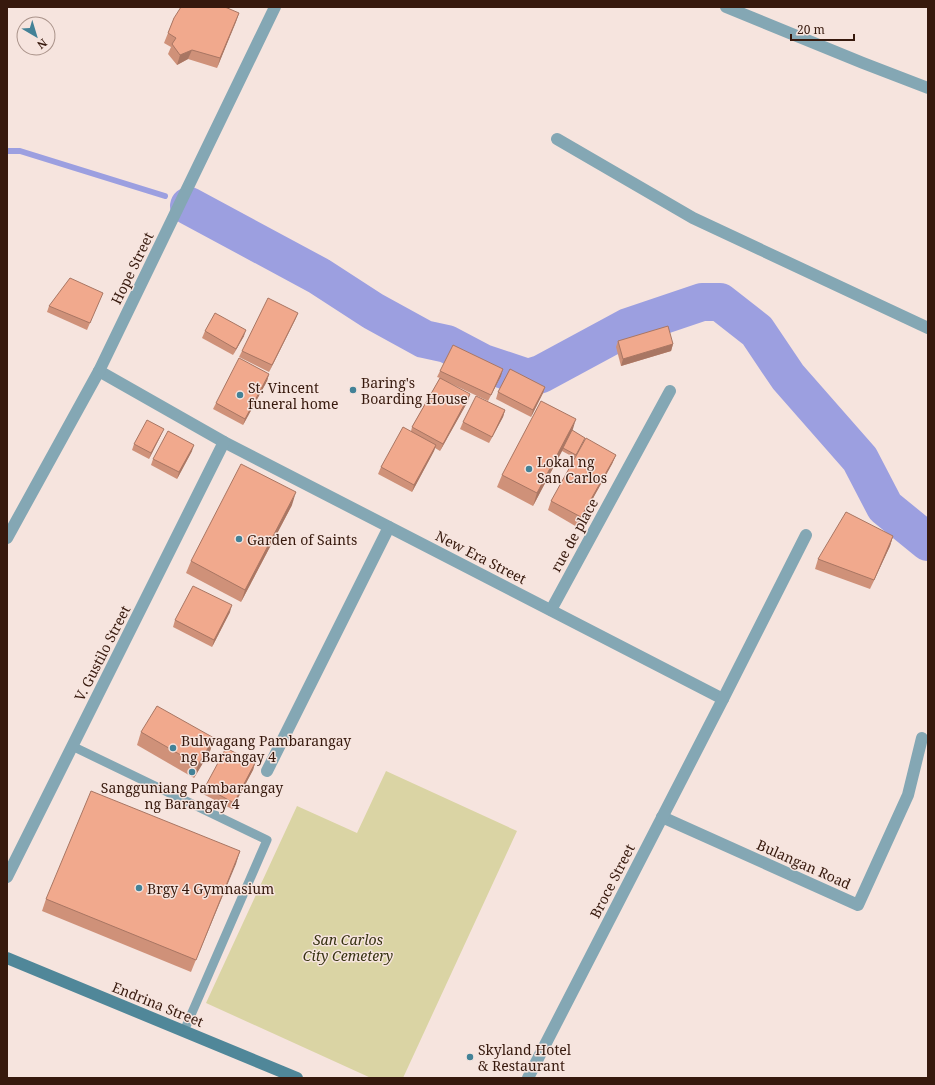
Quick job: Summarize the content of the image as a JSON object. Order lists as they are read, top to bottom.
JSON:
{
  "streets": {
    "street": [
      "Hope Street",
      "rue de place",
      "New Era Street",
      "V. Gustilo Street",
      "Bulangan Road",
      "Broce Street",
      "Endrina Street"
    ]
  },
  "crossings": [
    ["Hope Street", "New Era Street"],
    ["rue de place", "New Era Street"],
    ["New Era Street", "V. Gustilo Street"],
    ["New Era Street", "Broce Street"],
    ["Bulangan Road", "Broce Street"]
  ],
  "parks": ["San Carlos City Cemetery"],
  "places": [
    "Baring's Boarding House",
    "St. Vincent funeral home",
    "Lokal ng San Carlos",
    "Garden of Saints",
    "Bulwagang Pambarangay ng Barangay 4",
    "Sangguniang Pambarangay ng Barangay 4",
    "Brgy 4 Gymnasium",
    "Skyland Hotel & Restaurant"
  ],
  "scale_bar": "20 m",
  "north": "bottom right"
}
